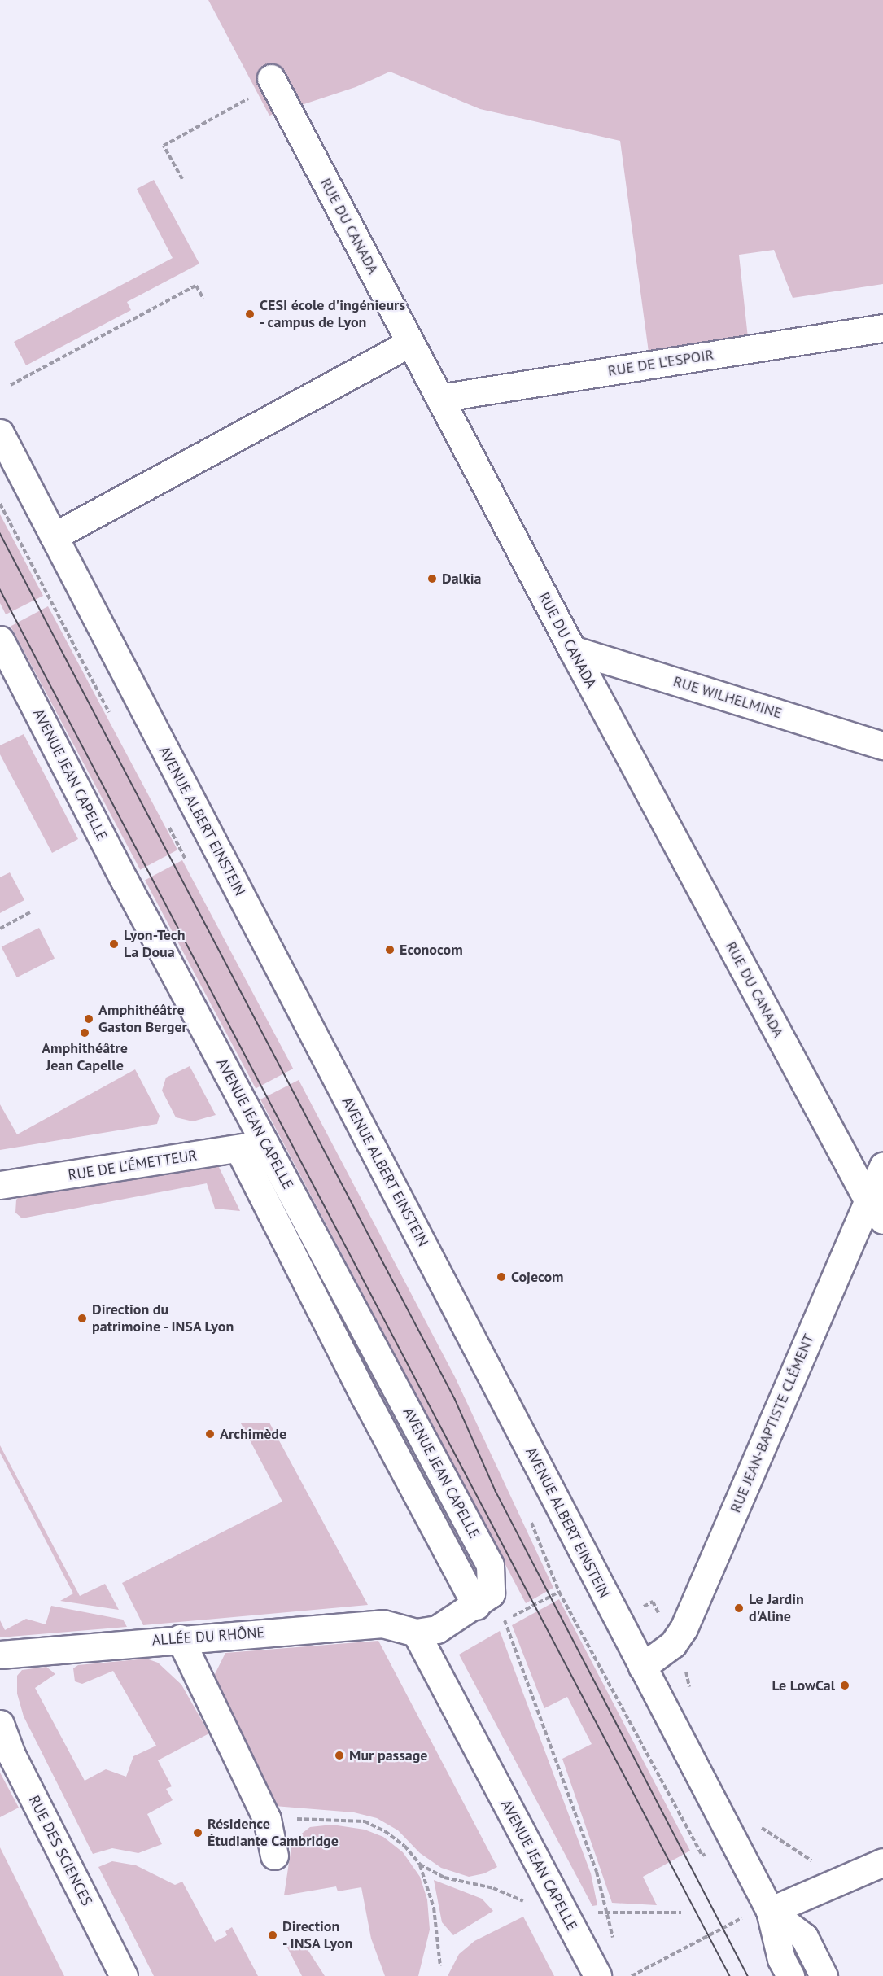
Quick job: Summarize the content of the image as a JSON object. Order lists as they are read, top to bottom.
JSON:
{
  "streets": {
    "street": [
      "RUE DU CANADA",
      "RUE DE L'ESPOIR",
      "RUE WILHELMINE",
      "AVENUE JEAN CAPELLE",
      "AVENUE ALBERT EINSTEIN",
      "RUE DE L'ÉMETTEUR",
      "RUE JEAN-BAPTISTE CLÉMENT",
      "ALLÉE DU RHÔNE",
      "RUE DES SCIENCES"
    ]
  },
  "crossings": [
    ["RUE DU CANADA", "RUE DE L'ESPOIR"],
    ["RUE DU CANADA", "RUE WILHELMINE"],
    ["RUE DU CANADA", "RUE JEAN-BAPTISTE CLÉMENT"],
    ["AVENUE JEAN CAPELLE", "RUE DE L'ÉMETTEUR"],
    ["AVENUE JEAN CAPELLE", "ALLÉE DU RHÔNE"],
    ["AVENUE ALBERT EINSTEIN", "RUE JEAN-BAPTISTE CLÉMENT"]
  ],
  "places": [
    "CESI école d'ingénieurs - campus de Lyon",
    "Dalkia",
    "Lyon-Tech La Doua",
    "Econocom",
    "Amphithéâtre Gaston Berger",
    "Amphithéâtre Jean Capelle",
    "Cojecom",
    "Direction du patrimoine - INSA Lyon",
    "Archimède",
    "Le Jardin d'Aline",
    "Le LowCal",
    "Mur passage",
    "Résidence Étudiante Cambridge",
    "Direction - INSA Lyon"
  ]
}
